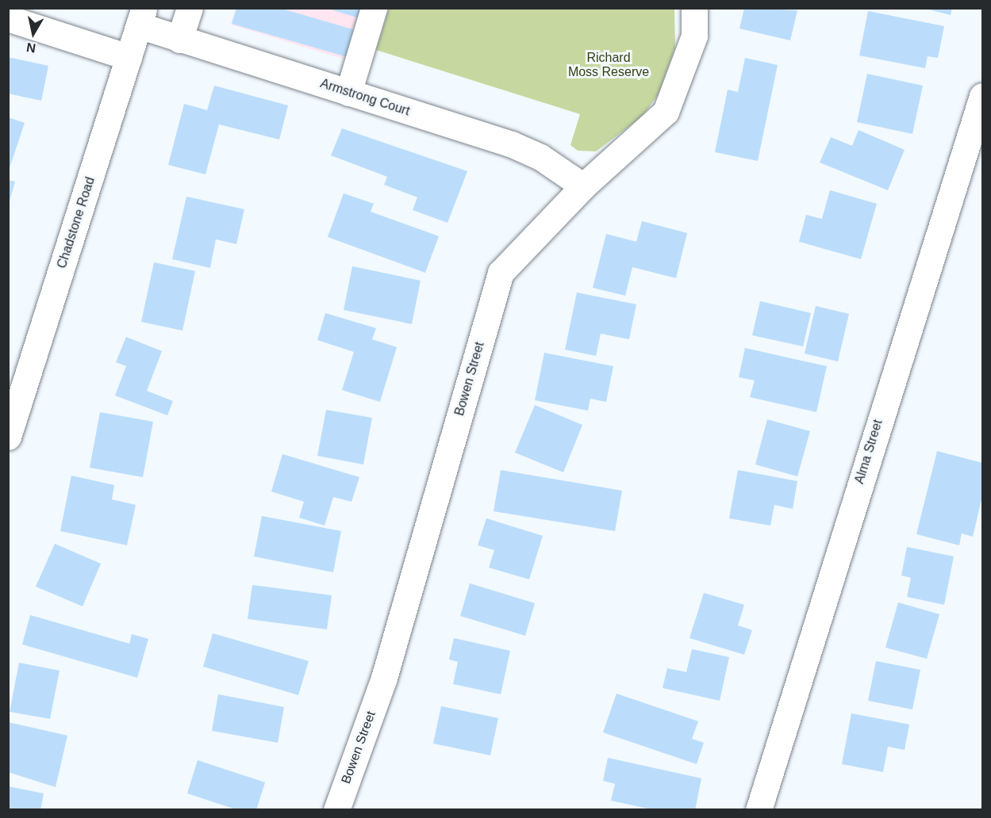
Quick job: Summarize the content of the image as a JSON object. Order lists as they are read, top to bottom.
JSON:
{
  "streets": {
    "street": [
      "Armstrong Court",
      "Chadstone Road",
      "Bowen Street",
      "Alma Street"
    ]
  },
  "crossings": [
    ["Armstrong Court", "Chadstone Road"],
    ["Armstrong Court", "Bowen Street"]
  ],
  "parks": ["Richard Moss Reserve"],
  "north": "bottom"
}
